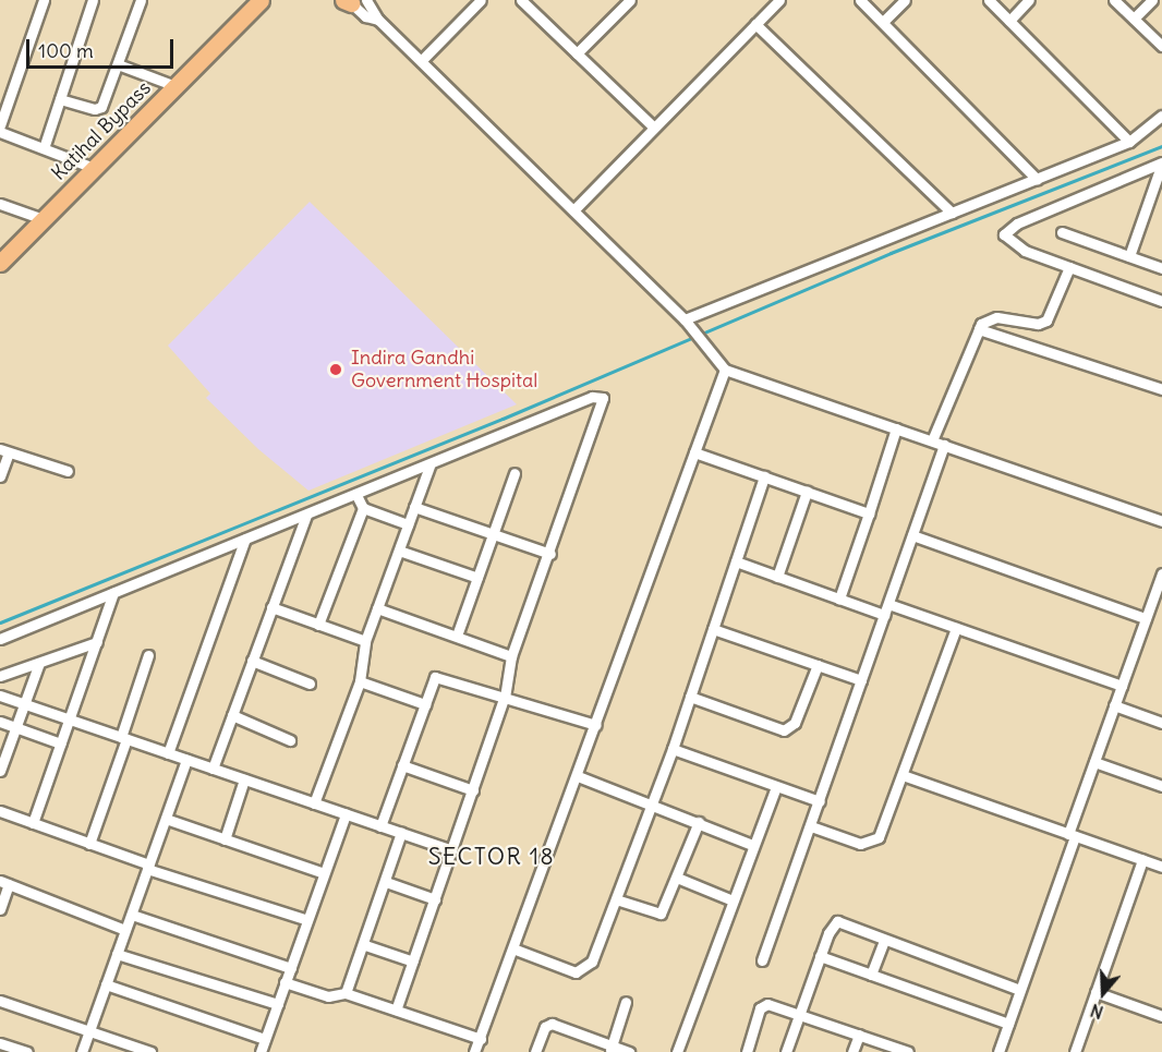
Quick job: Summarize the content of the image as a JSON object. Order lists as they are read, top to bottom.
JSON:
{
  "streets": {
    "main road": ["Katihal Bypass"]
  },
  "districts": ["SECTOR 18"],
  "places": ["Indira Gandhi Government Hospital"],
  "scale_bar": "100 m",
  "north": "bottom"
}
